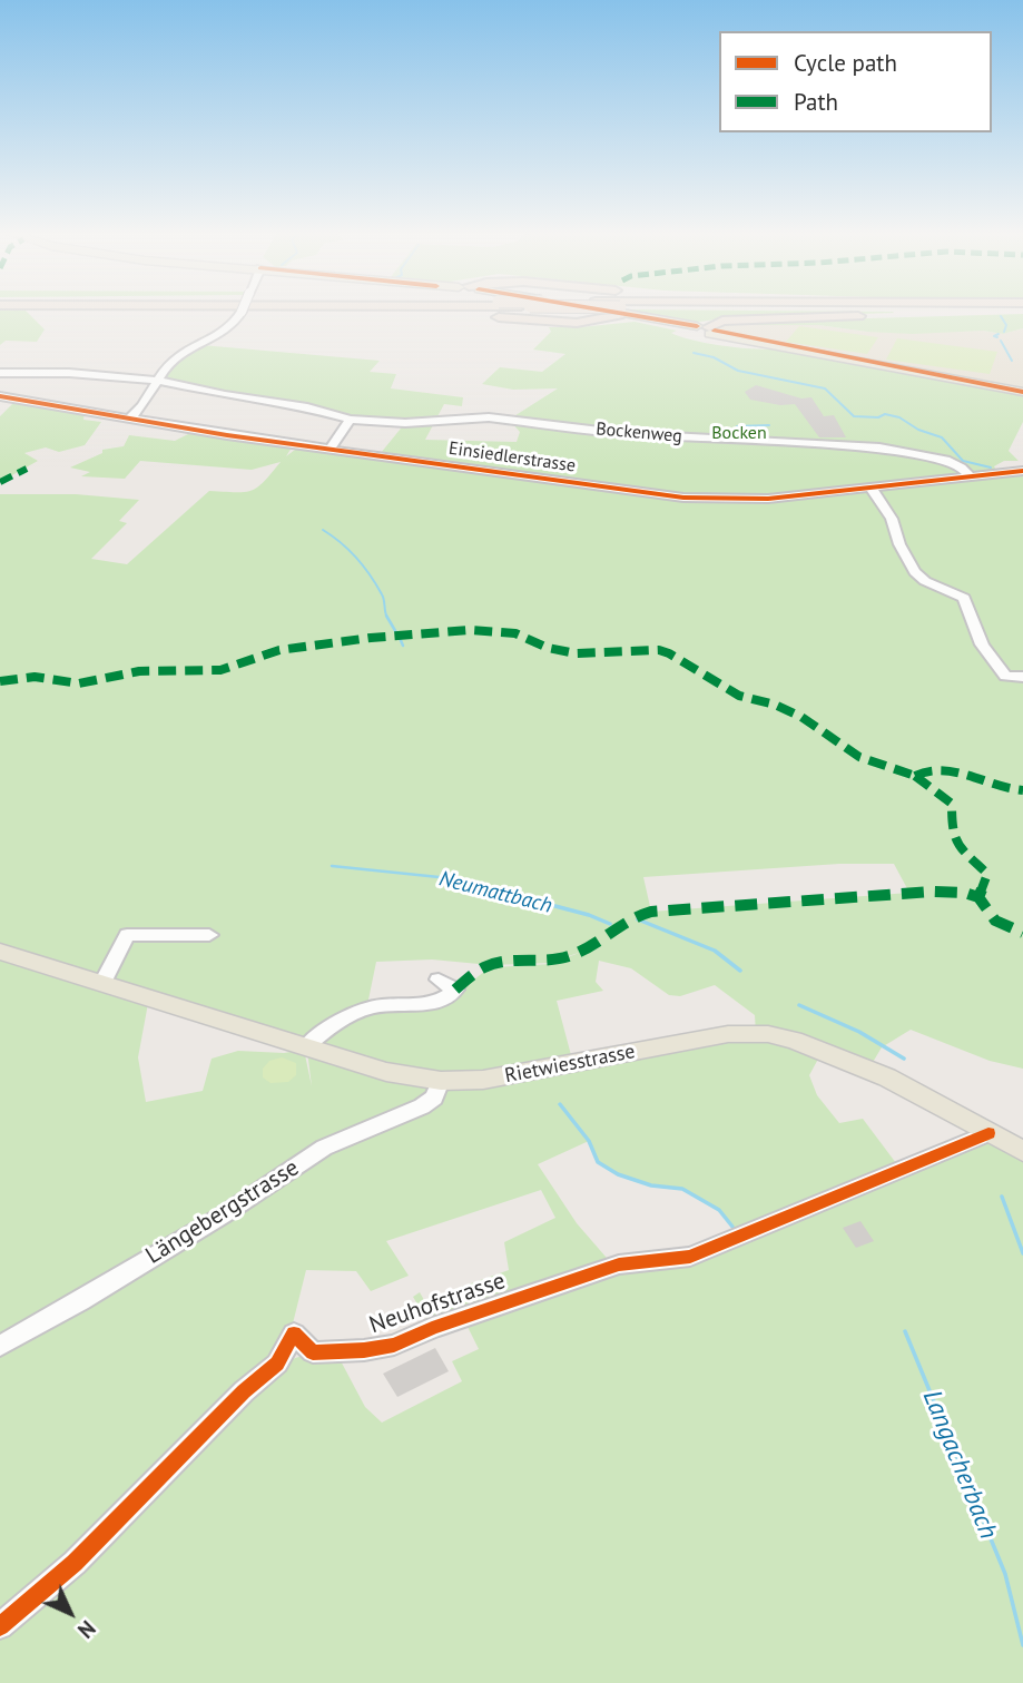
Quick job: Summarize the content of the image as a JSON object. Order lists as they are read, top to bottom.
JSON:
{
  "streets": {
    "main road": ["Rietwiesstrasse"],
    "street": [
      "Bockenweg",
      "Einsiedlerstrasse",
      "Längebergstrasse",
      "Neuhofstrasse"
    ]
  },
  "crossings": [
    ["Bockenweg", "Einsiedlerstrasse"],
    ["Rietwiesstrasse", "Längebergstrasse"],
    ["Rietwiesstrasse", "Neuhofstrasse"]
  ],
  "water": ["Neumattbach", "Langacherbach"],
  "parks": ["Bocken"],
  "legend": ["Cycle path", "Path"],
  "north": "bottom right"
}
